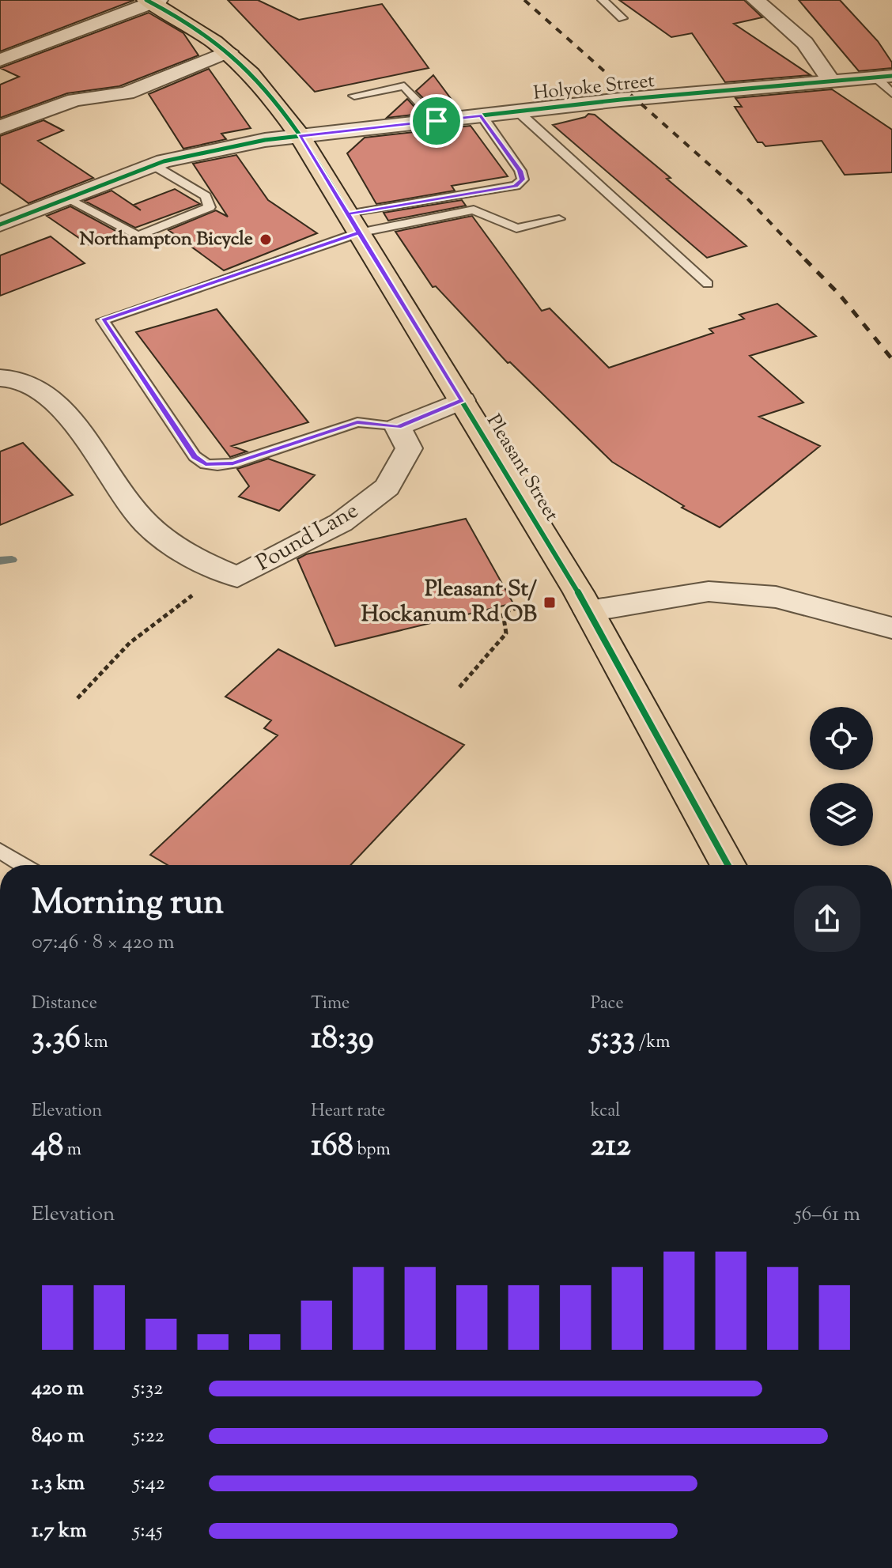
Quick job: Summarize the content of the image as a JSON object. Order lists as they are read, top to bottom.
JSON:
{
  "streets": {
    "main road": ["Pleasant Street"],
    "street": ["Holyoke Street", "Pound Lane"]
  },
  "crossings": [
    ["Holyoke Street", "Pleasant Street"]
  ],
  "places": {
    "other": ["Northampton Bicycle"],
    "transit": ["Pleasant St/ Hockanum Rd OB"]
  },
  "page": {
    "heading": ["Morning run", "07:46 · 8 × 420 m"],
    "stats": [
      ["Distance", "3.36 km"],
      ["Time", "18:39"],
      ["Pace", "5:33 /km"],
      ["Elevation", "48 m"],
      ["Heart rate", "168 bpm"],
      ["kcal", "212"]
    ],
    "chart": ["Elevation", "56–61 m"],
    "list": [
      {
        "name": "420 m",
        "note": "5:32"
      },
      {
        "name": "840 m",
        "note": "5:22"
      },
      {
        "name": "1.3 km",
        "note": "5:42"
      },
      {
        "name": "1.7 km",
        "note": "5:45"
      }
    ]
  }
}
